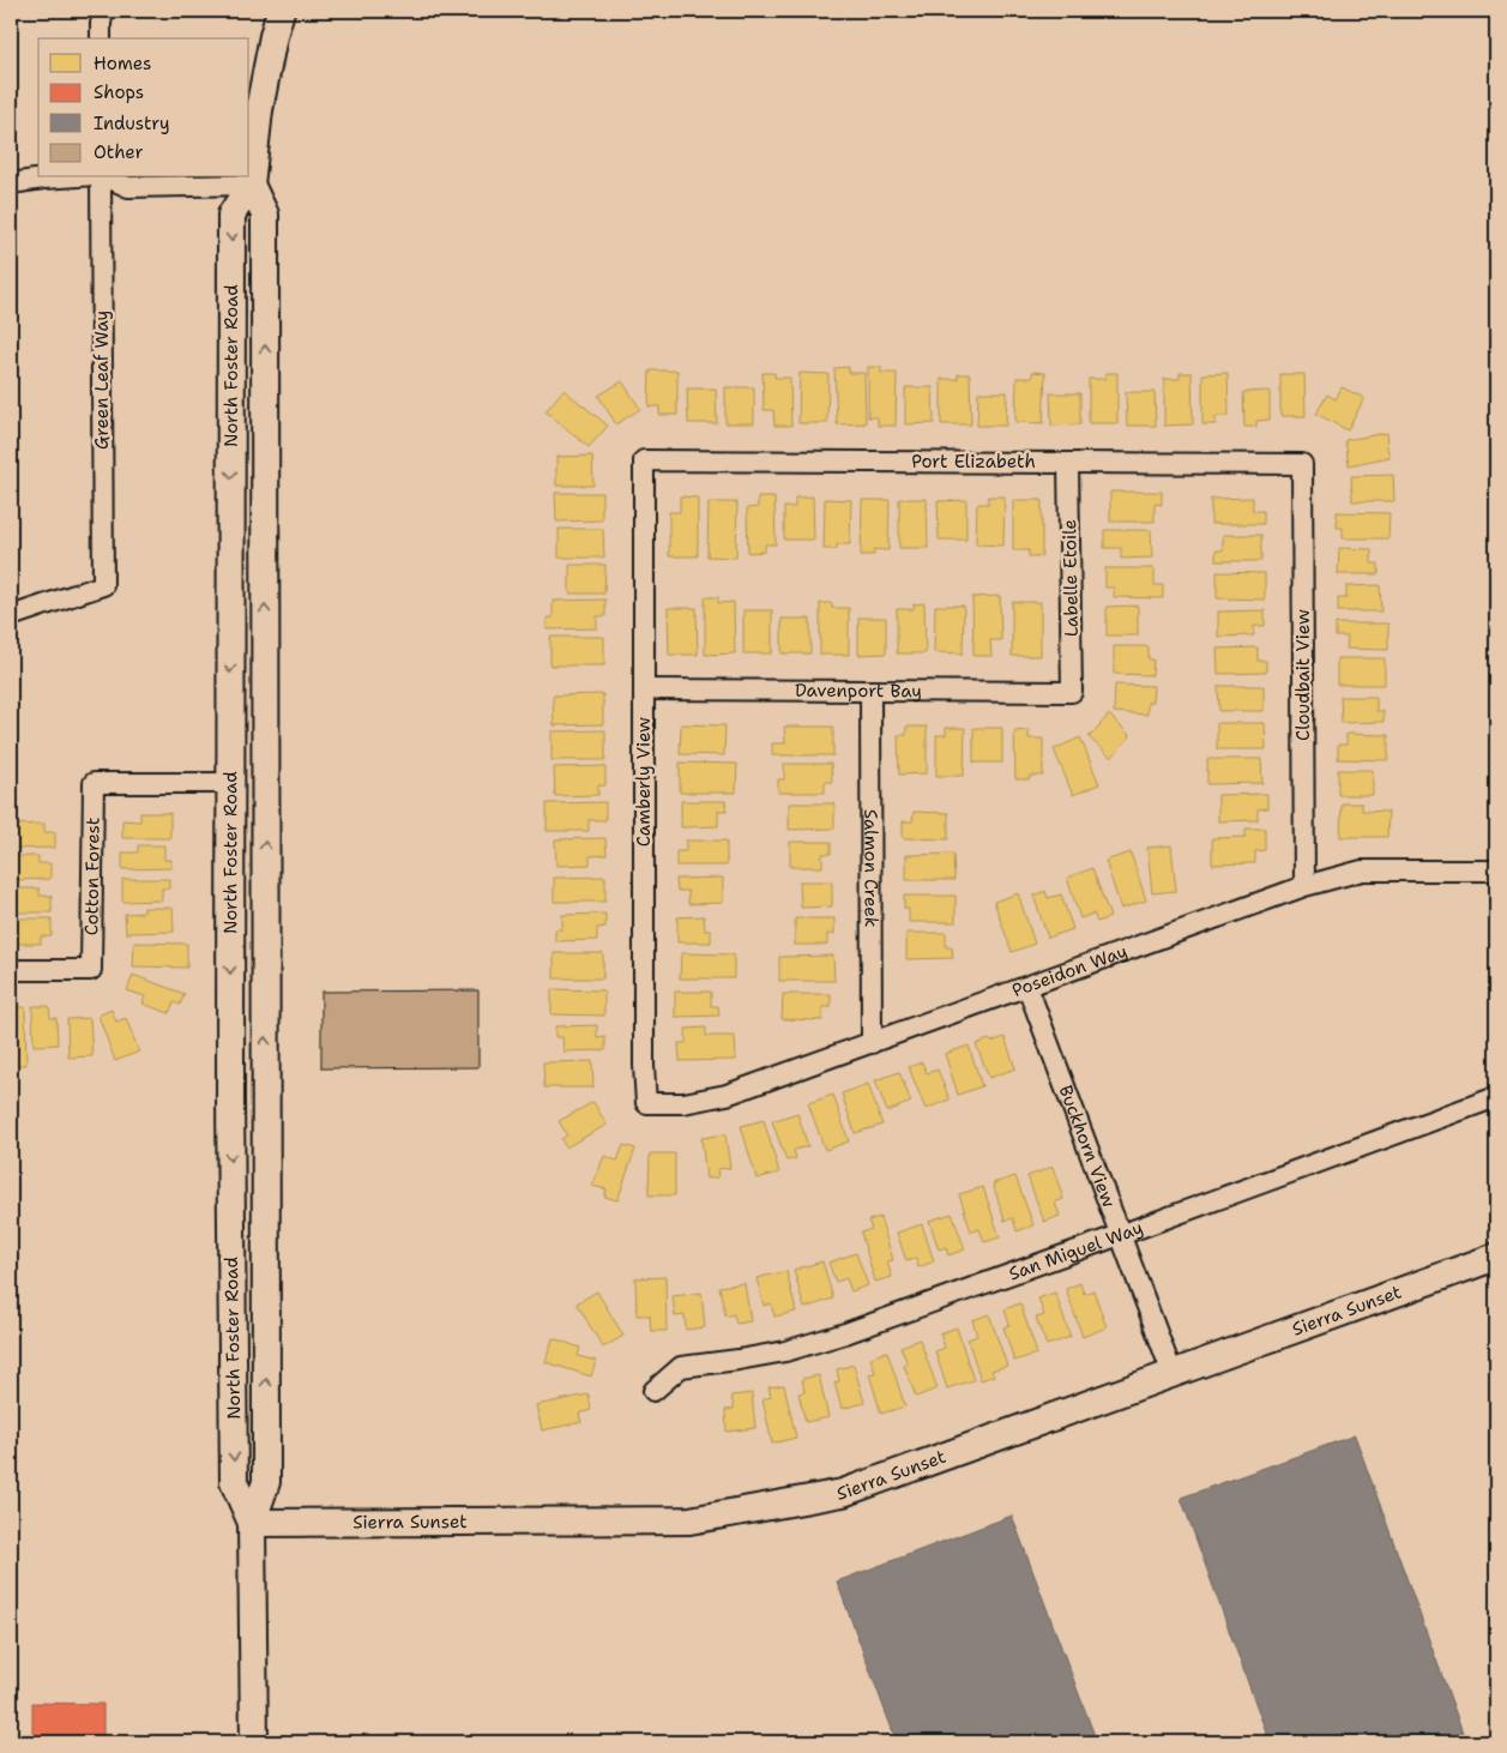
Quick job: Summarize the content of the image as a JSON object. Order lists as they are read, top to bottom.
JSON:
{
  "streets": {
    "main road": ["North Foster Road", "Sierra Sunset"],
    "street": [
      "Green Leaf Way",
      "Port Elizabeth",
      "Labelle Etoile",
      "Cloudbait View",
      "Davenport Bay",
      "Camberly View",
      "Salmon Creek",
      "Cotton Forest",
      "Poseidon Way",
      "Buckhorn View",
      "San Miguel Way"
    ]
  },
  "crossings": [
    ["North Foster Road", "Cotton Forest"],
    ["North Foster Road", "Sierra Sunset"],
    ["Port Elizabeth", "Labelle Etoile"],
    ["Port Elizabeth", "Cloudbait View"],
    ["Port Elizabeth", "Camberly View"],
    ["Labelle Etoile", "Davenport Bay"],
    ["Cloudbait View", "Poseidon Way"],
    ["Davenport Bay", "Camberly View"],
    ["Davenport Bay", "Salmon Creek"],
    ["Camberly View", "Poseidon Way"],
    ["Salmon Creek", "Poseidon Way"],
    ["Poseidon Way", "Buckhorn View"],
    ["Buckhorn View", "San Miguel Way"],
    ["Buckhorn View", "Sierra Sunset"]
  ],
  "legend": [
    "Homes",
    "Shops",
    "Industry",
    "Other"
  ]
}
